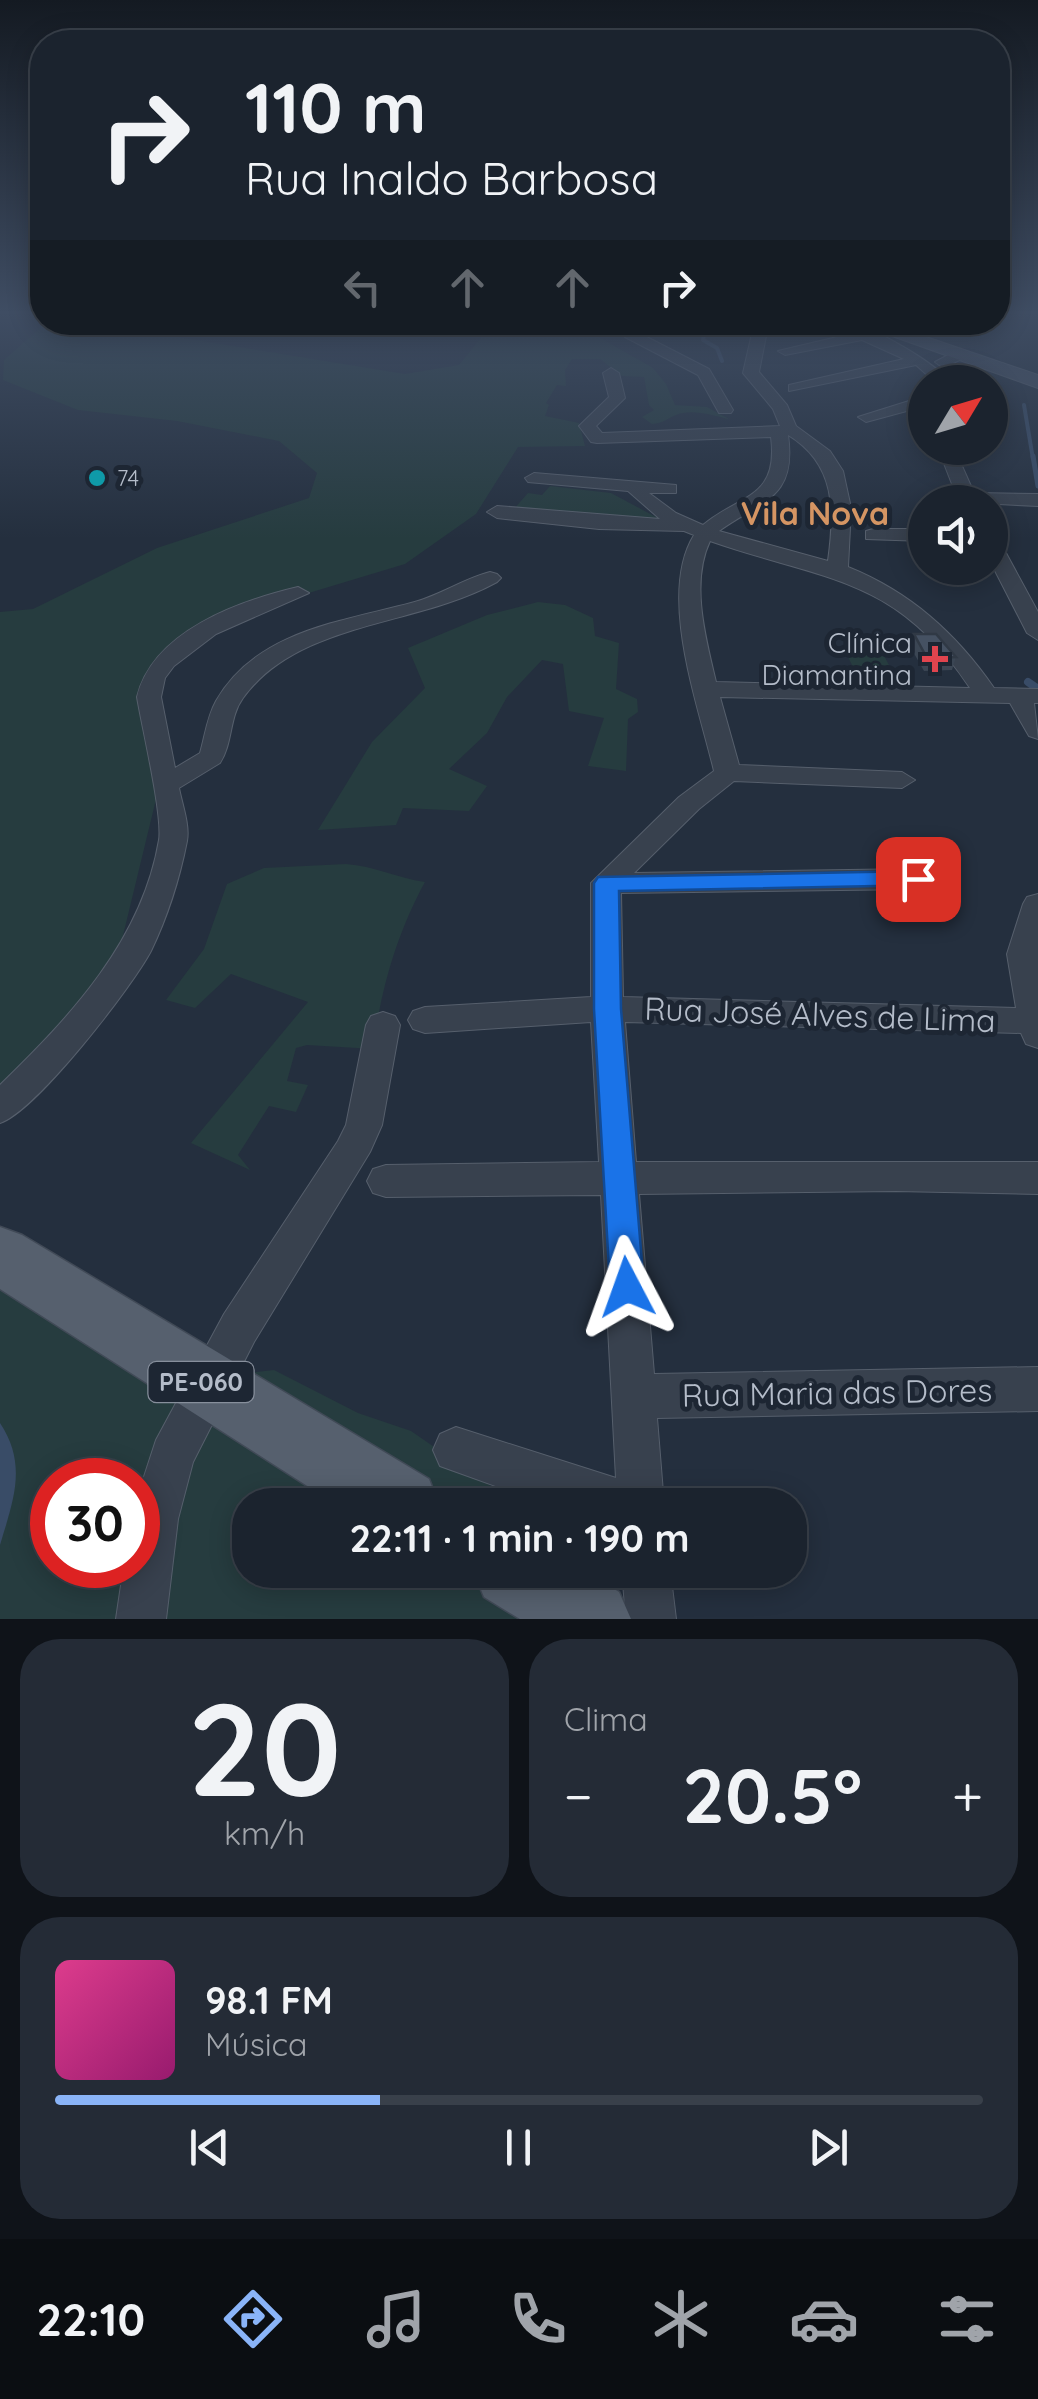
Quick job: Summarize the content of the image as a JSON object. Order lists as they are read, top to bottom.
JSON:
{
  "streets": {
    "main road": ["PE-060"],
    "street": ["Rua José Alves de Lima", "Rua Maria das Dores"]
  },
  "districts": ["Vila Nova"],
  "places": {
    "other": ["74"],
    "health": ["Clínica Diamantina"]
  },
  "north": "top right",
  "page": {
    "turn": ["110 m", "Rua Inaldo Barbosa"],
    "limit": "30",
    "trip": "22:11 · 1 min · 190 m",
    "tile": [
      ["20", "km/h"],
      "Clima"
    ],
    "heat": ["−", "20.5°", "+"],
    "song": ["98.1 FM", "Música"],
    "tabs": "22:10"
  }
}
